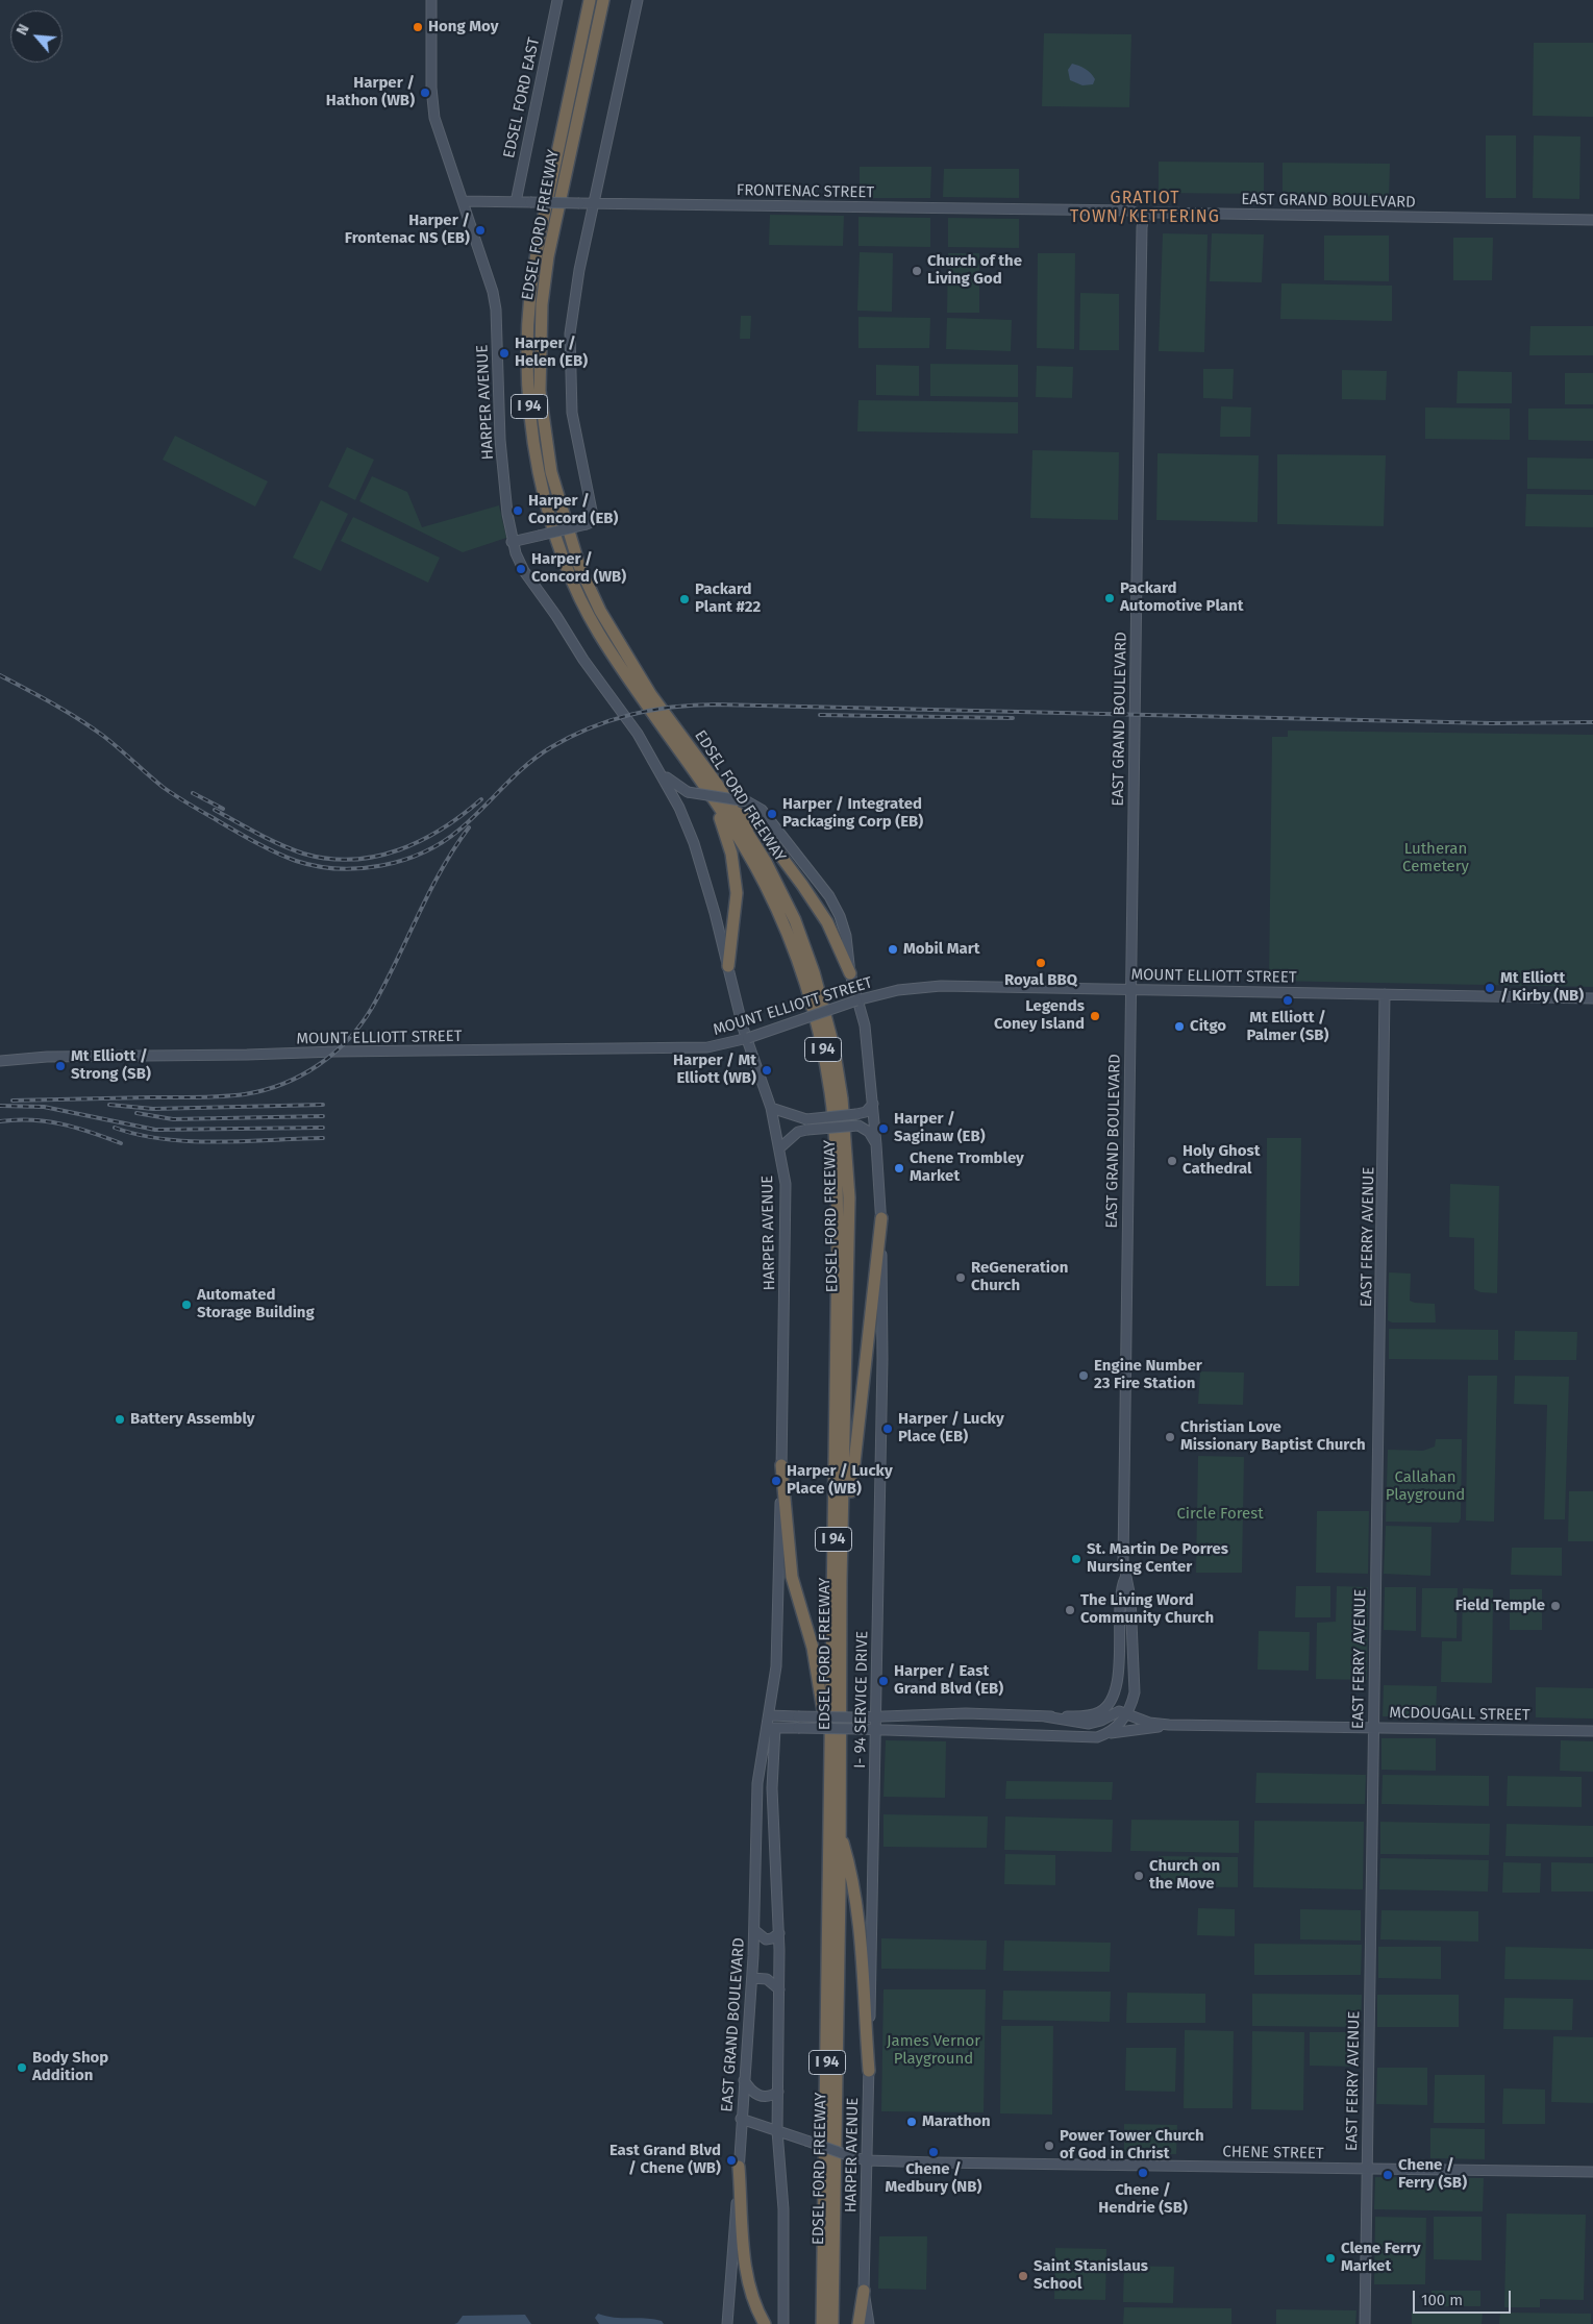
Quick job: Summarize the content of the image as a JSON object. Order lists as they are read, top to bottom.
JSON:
{
  "streets": {
    "highway": ["EDSEL FORD FREEWAY", "I 94"],
    "street": [
      "EDSEL FORD EAST",
      "FRONTENAC STREET",
      "EAST GRAND BOULEVARD",
      "HARPER AVENUE",
      "MOUNT ELLIOTT STREET",
      "EAST FERRY AVENUE",
      "I- 94 SERVICE DRIVE",
      "MCDOUGALL STREET",
      "CHENE STREET"
    ]
  },
  "crossings": [
    ["EDSEL FORD EAST", "FRONTENAC STREET"],
    ["FRONTENAC STREET", "EAST GRAND BOULEVARD"],
    ["FRONTENAC STREET", "HARPER AVENUE"],
    ["EAST GRAND BOULEVARD", "HARPER AVENUE"],
    ["EAST GRAND BOULEVARD", "MOUNT ELLIOTT STREET"],
    ["EAST GRAND BOULEVARD", "I- 94 SERVICE DRIVE"],
    ["EAST GRAND BOULEVARD", "MCDOUGALL STREET"],
    ["EAST GRAND BOULEVARD", "CHENE STREET"],
    ["HARPER AVENUE", "MOUNT ELLIOTT STREET"],
    ["HARPER AVENUE", "I- 94 SERVICE DRIVE"],
    ["HARPER AVENUE", "CHENE STREET"],
    ["MOUNT ELLIOTT STREET", "EAST FERRY AVENUE"],
    ["EAST FERRY AVENUE", "MCDOUGALL STREET"],
    ["EAST FERRY AVENUE", "CHENE STREET"]
  ],
  "districts": ["GRATIOT TOWN/KETTERING"],
  "parks": [
    "Lutheran Cemetery",
    "Callahan Playground",
    "Circle Forest",
    "James Vernor Playground"
  ],
  "places": [
    "Hong Moy",
    "Harper / Hathon (WB)",
    "Harper / Frontenac NS (EB)",
    "Church of the Living God",
    "Harper / Helen (EB)",
    "Harper / Concord (EB)",
    "Harper / Concord (WB)",
    "Packard Automotive Plant",
    "Packard Plant #22",
    "Harper / Integrated Packaging Corp (EB)",
    "Mobil Mart",
    "Royal BBQ",
    "Mt Elliott / Kirby (NB)",
    "Mt Elliott / Palmer (SB)",
    "Legends Coney Island",
    "Citgo",
    "Mt Elliott / Strong (SB)",
    "Harper / Mt Elliott (WB)",
    "Harper / Saginaw (EB)",
    "Holy Ghost Cathedral",
    "Chene Trombley Market",
    "ReGeneration Church",
    "Automated Storage Building",
    "Engine Number 23 Fire Station",
    "Battery Assembly",
    "Harper / Lucky Place (EB)",
    "Christian Love Missionary Baptist Church",
    "Harper / Lucky Place (WB)",
    "St. Martin De Porres Nursing Center",
    "Field Temple",
    "The Living Word Community Church",
    "Harper / East Grand Blvd (EB)",
    "Church on the Move",
    "Body Shop Addition",
    "Marathon",
    "Power Tower Church of God in Christ",
    "Chene / Medbury (NB)",
    "East Grand Blvd / Chene (WB)",
    "Chene / Hendrie (SB)",
    "Chene / Ferry (SB)",
    "Clene Ferry Market",
    "Saint Stanislaus School"
  ],
  "scale_bar": "100 m",
  "north": "top left"
}
